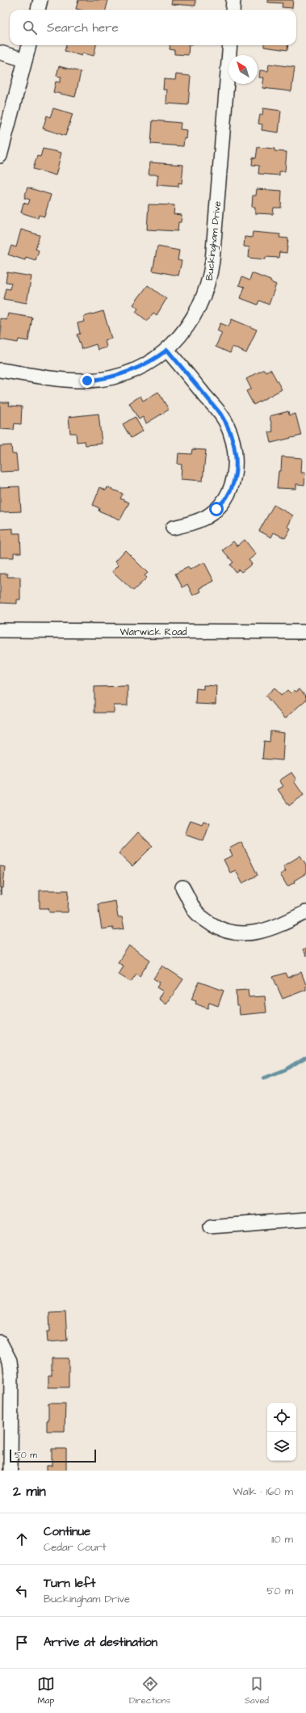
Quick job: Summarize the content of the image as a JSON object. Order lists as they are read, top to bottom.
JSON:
{
  "streets": {
    "street": ["Buckingham Drive", "Warwick Road"]
  },
  "scale_bar": "50 m",
  "north": "top left",
  "page": {
    "search": "Search here",
    "scale": "50 m",
    "heading": ["2 min", "Walk · 160 m"],
    "list": [
      ["Continue", "Cedar Court", "110 m"],
      ["Turn left", "Buckingham Drive", "50 m"],
      "Arrive at destination"
    ],
    "nav": ["Map", "Directions", "Saved"]
  }
}
